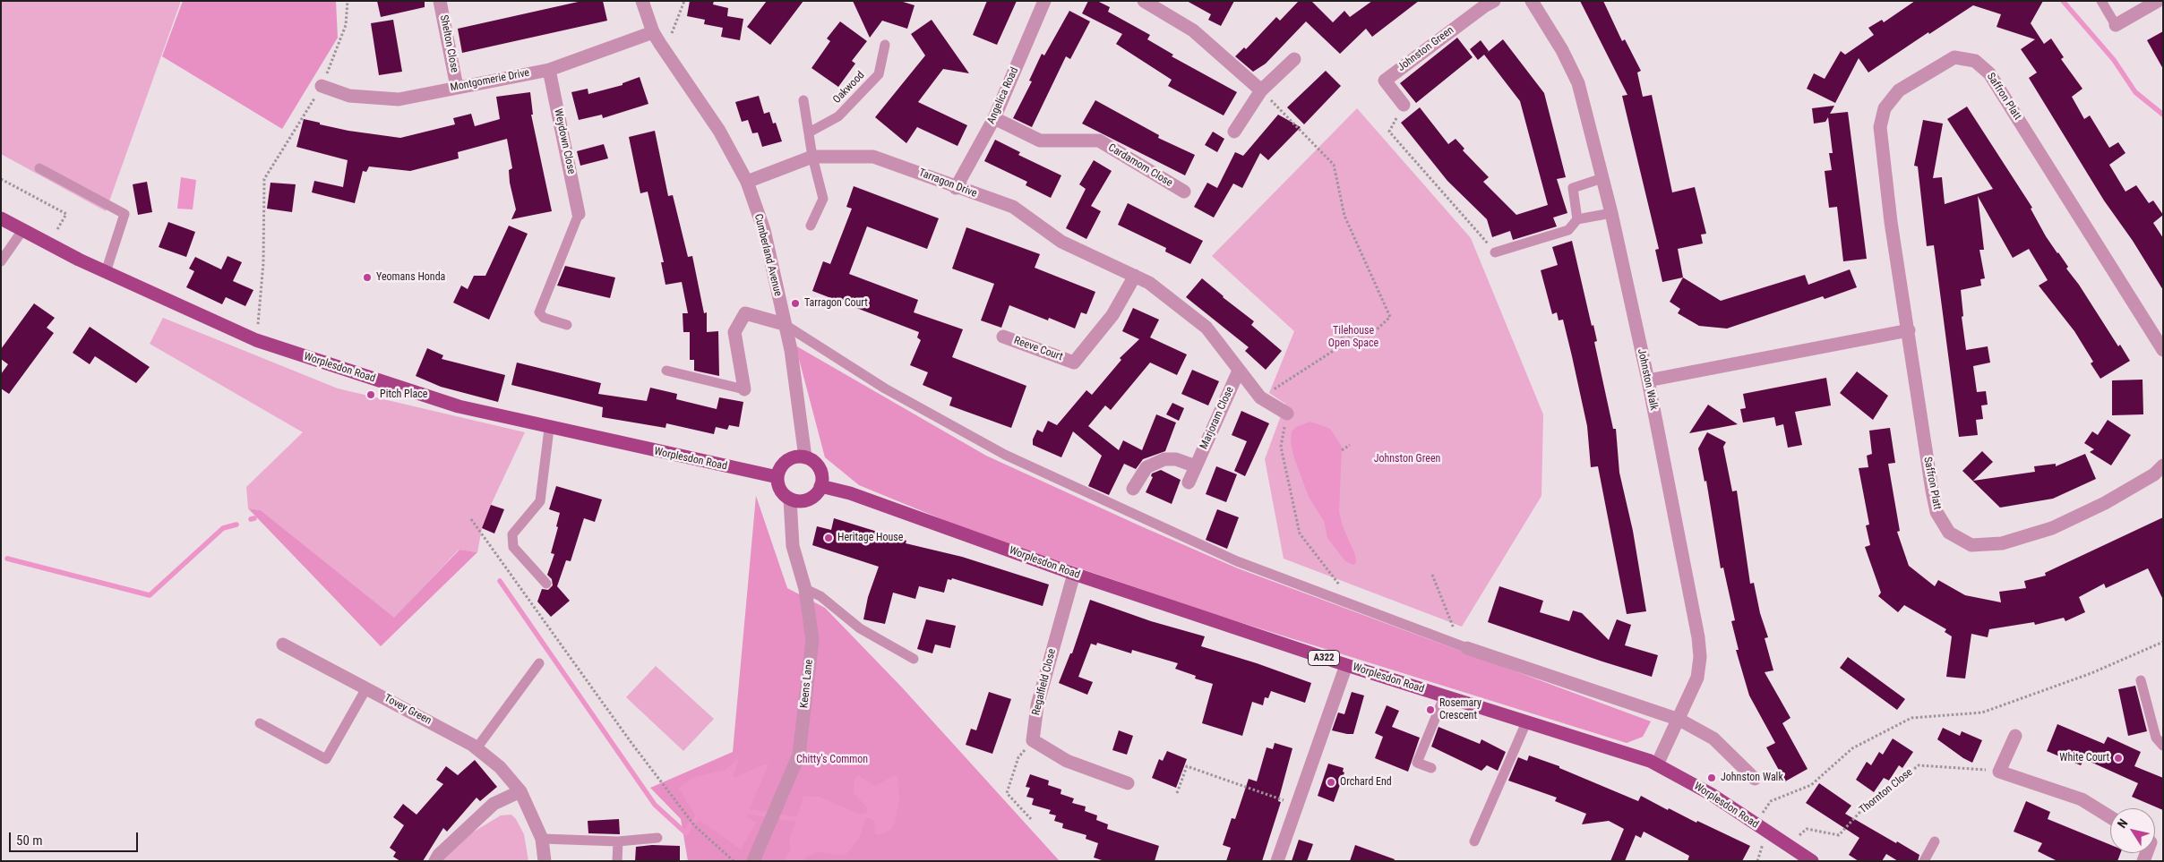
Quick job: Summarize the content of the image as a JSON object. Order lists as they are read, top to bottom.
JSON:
{
  "streets": {
    "main road": ["Worplesdon Road", "A322"],
    "street": [
      "Shelton Close",
      "Johnston Green",
      "Montgomerie Drive",
      "Angelica Road",
      "Saffron Platt",
      "Weydown Close",
      "Cardamom Close",
      "Tarragon Drive",
      "Cumberland Avenue",
      "Reeve Court",
      "Johnston Walk",
      "Marjoram Close",
      "Regalfield Close",
      "Keens Lane",
      "Tovey Green"
    ],
    "lane": ["Oakwood"],
    "path": ["Thornton Close"]
  },
  "crossings": [
    ["Shelton Close", "Montgomerie Drive"],
    ["Montgomerie Drive", "Weydown Close"],
    ["Montgomerie Drive", "Cumberland Avenue"],
    ["Angelica Road", "Cardamom Close"],
    ["Angelica Road", "Tarragon Drive"],
    ["Tarragon Drive", "Cumberland Avenue"],
    ["Tarragon Drive", "Reeve Court"],
    ["Tarragon Drive", "Marjoram Close"],
    ["Cumberland Avenue", "Worplesdon Road"],
    ["Cumberland Avenue", "Keens Lane"],
    ["Worplesdon Road", "Johnston Walk"],
    ["Worplesdon Road", "Regalfield Close"],
    ["Worplesdon Road", "Keens Lane"],
    ["Worplesdon Road", "Thornton Close"]
  ],
  "parks": ["Tilehouse Open Space", "Johnston Green", "Chitty's Common"],
  "places": [
    "Yeomans Honda",
    "Tarragon Court",
    "Pitch Place",
    "Heritage House",
    "Rosemary Crescent",
    "White Court",
    "Johnston Walk",
    "Orchard End"
  ],
  "scale_bar": "50 m",
  "north": "top left"
}
